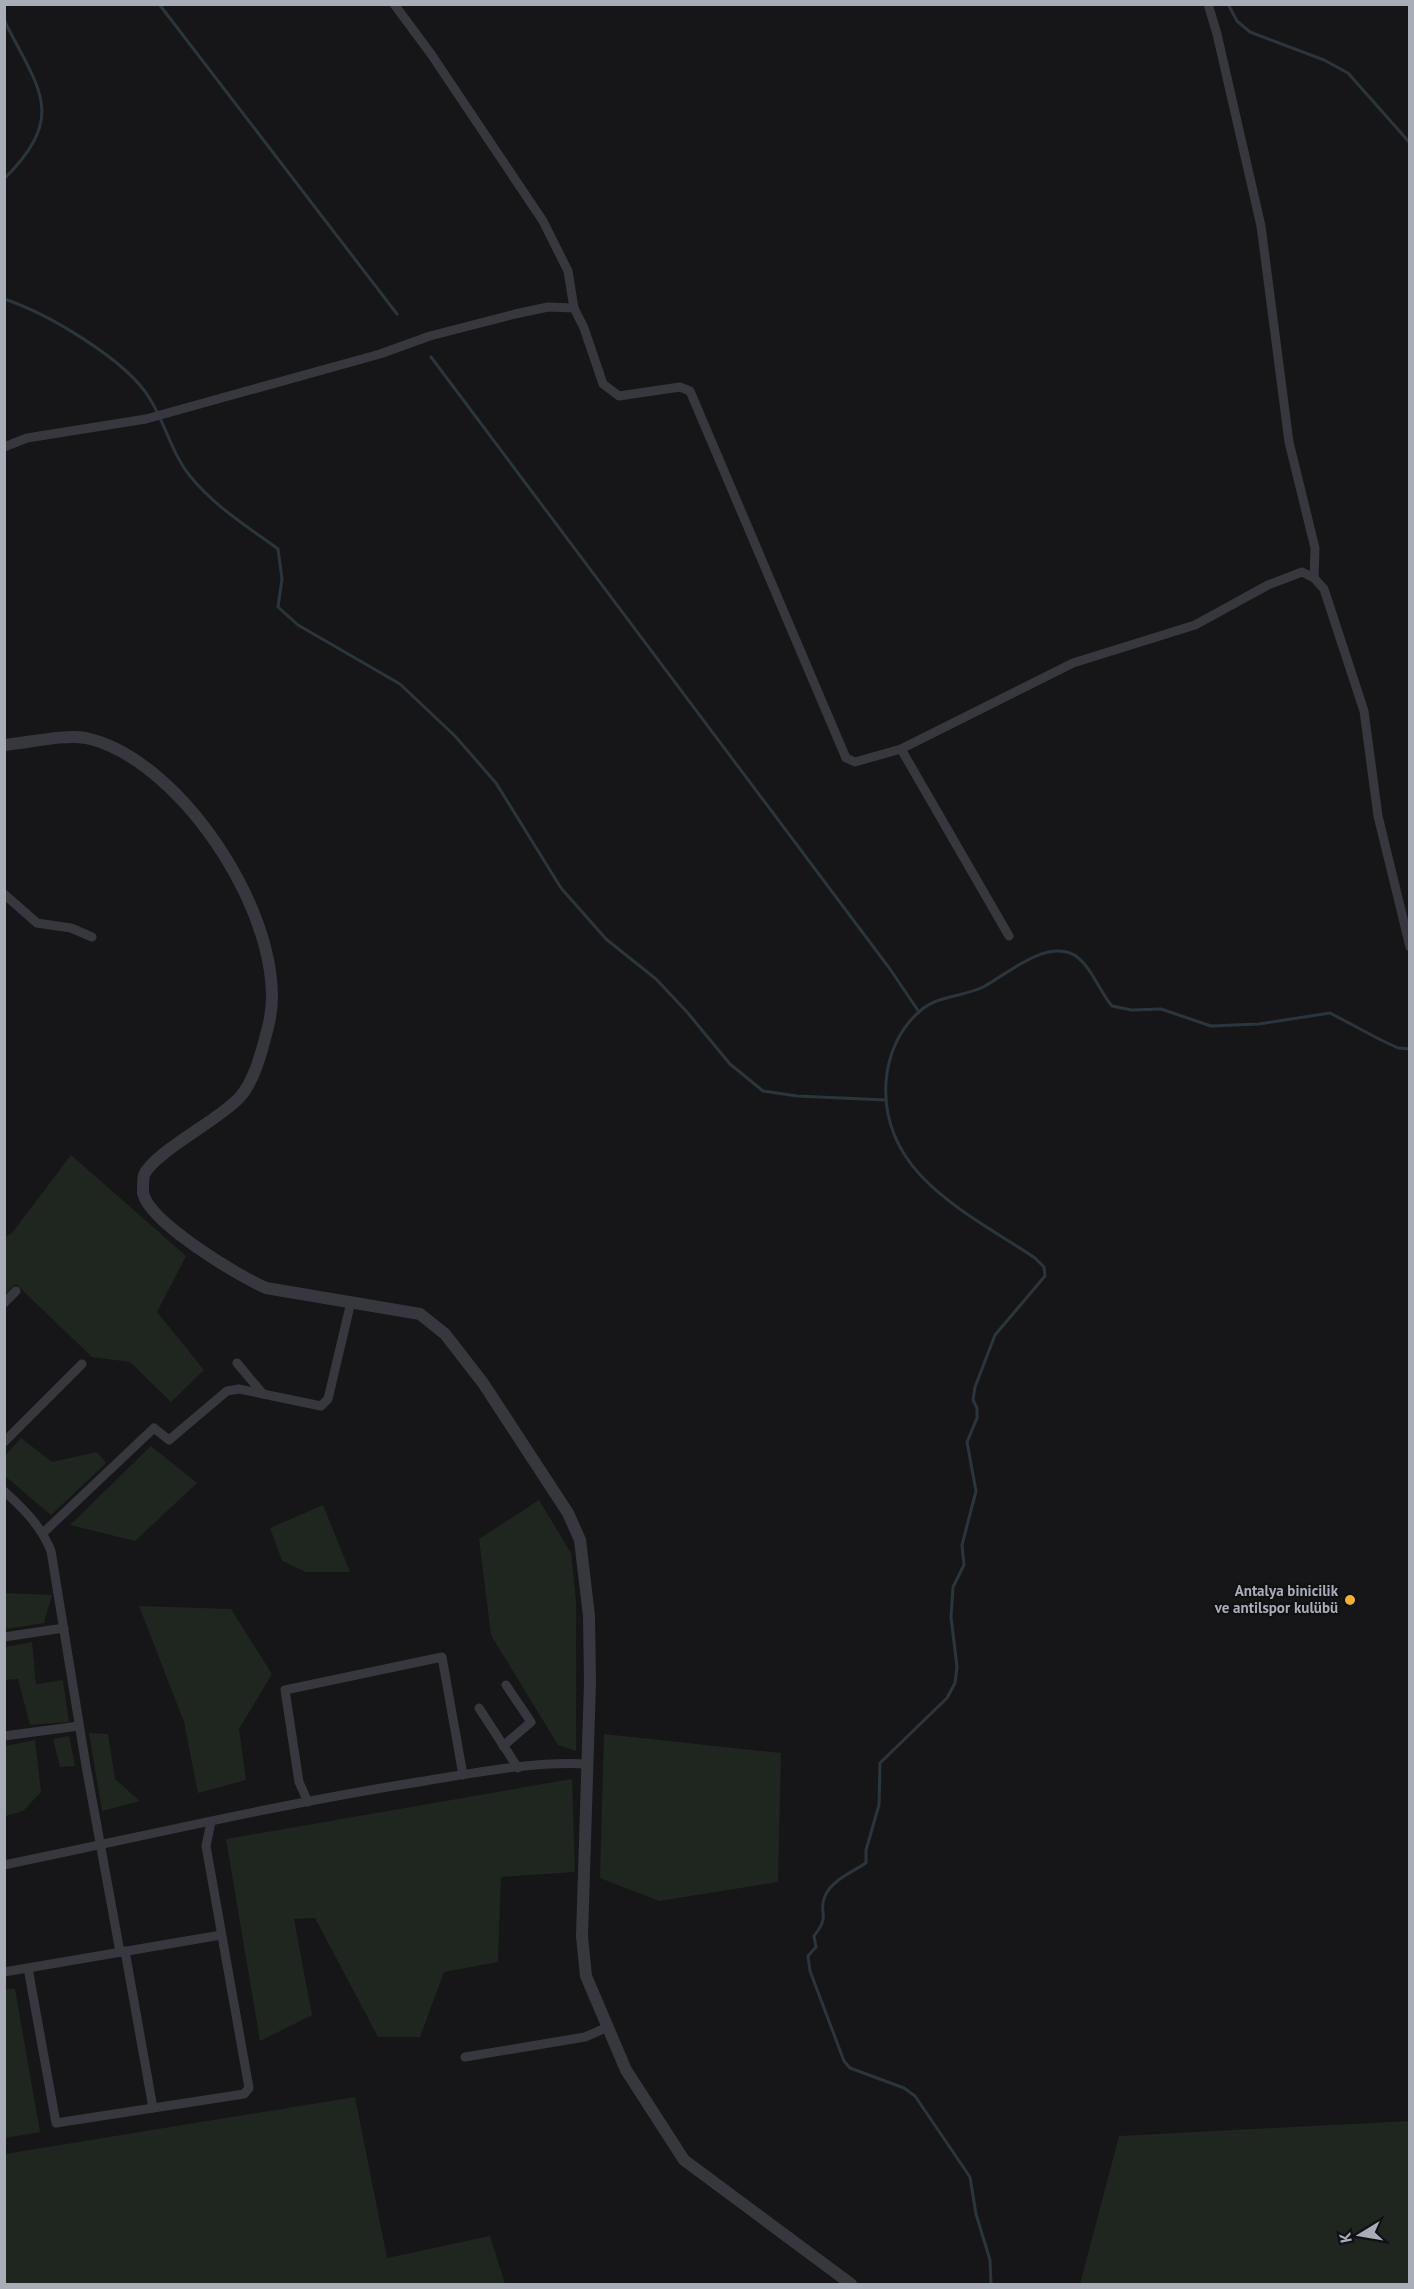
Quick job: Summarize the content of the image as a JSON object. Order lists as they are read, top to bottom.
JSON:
{
  "places": ["Antalya binicilik ve antilspor kulübü"],
  "north": "left"
}
